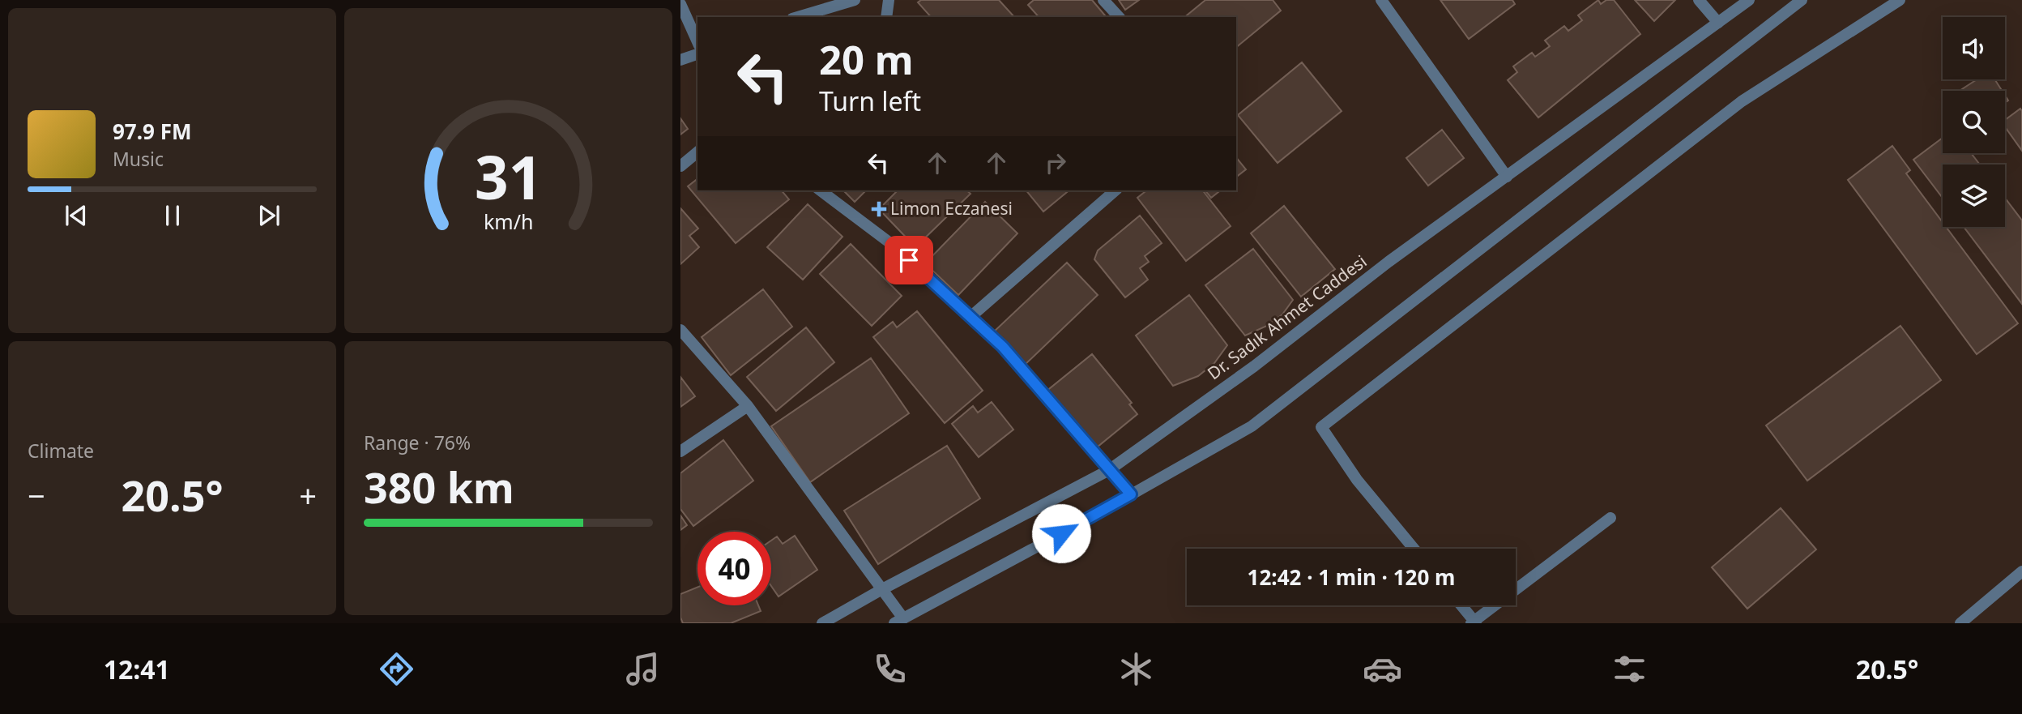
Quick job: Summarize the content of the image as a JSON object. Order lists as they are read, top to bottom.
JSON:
{
  "streets": {
    "street": ["Dr. Sadık Ahmet Caddesi"]
  },
  "places": {
    "health": ["Limon Eczanesi"]
  },
  "page": {
    "turn": ["20 m", "Turn left"],
    "song": ["97.9 FM", "Music"],
    "tile": [
      "Climate",
      ["Range · 76%", "380 km"]
    ],
    "heat": ["−", "20.5°", "+"],
    "limit": "40",
    "trip": "12:42 · 1 min · 120 m",
    "tabs": ["12:41", "20.5°"],
    "gauge": ["31", "km/h"]
  }
}
